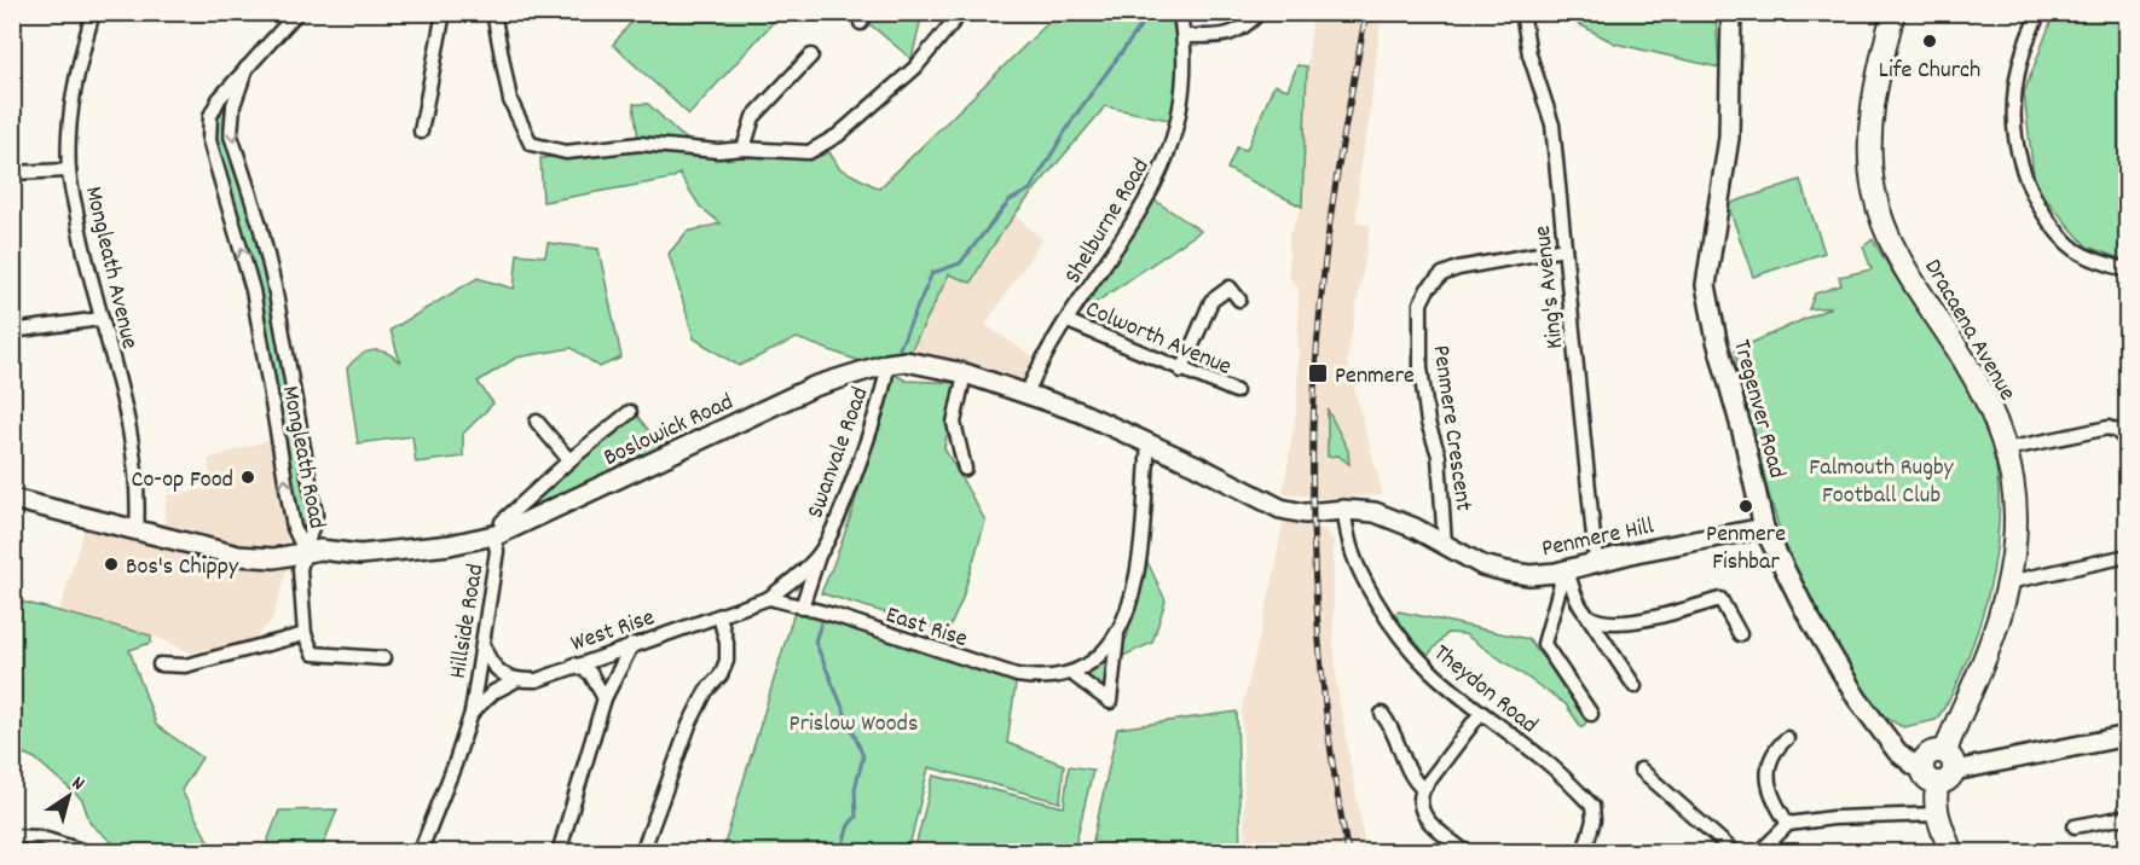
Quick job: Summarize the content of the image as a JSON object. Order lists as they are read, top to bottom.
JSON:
{
  "streets": {
    "main road": ["Dracaena Avenue"],
    "street": [
      "Shelburne Road",
      "Mongleath Avenue",
      "King's Avenue",
      "Colworth Avenue",
      "Tregenver Road",
      "Boslowick Road",
      "Penmere Crescent",
      "Swanvale Road",
      "Mongleath Road",
      "Penmere Hill",
      "Hillside Road",
      "East Rise",
      "West Rise",
      "Theydon Road"
    ]
  },
  "crossings": [
    ["Shelburne Road", "Colworth Avenue"],
    ["Shelburne Road", "Boslowick Road"],
    ["Mongleath Avenue", "Boslowick Road"],
    ["King's Avenue", "Penmere Crescent"],
    ["King's Avenue", "Penmere Hill"],
    ["Dracaena Avenue", "Tregenver Road"],
    ["Tregenver Road", "Penmere Hill"],
    ["Boslowick Road", "Swanvale Road"],
    ["Boslowick Road", "Mongleath Road"],
    ["Boslowick Road", "Penmere Hill"],
    ["Boslowick Road", "Hillside Road"],
    ["Boslowick Road", "East Rise"],
    ["Penmere Crescent", "Penmere Hill"],
    ["Swanvale Road", "East Rise"],
    ["Swanvale Road", "West Rise"],
    ["Penmere Hill", "Theydon Road"],
    ["Hillside Road", "West Rise"],
    ["East Rise", "West Rise"]
  ],
  "parks": ["Falmouth Rugby Football Club", "Prislow Woods"],
  "places": {
    "other": [
      "Life Church",
      "Co-op Food",
      "Penmere Fishbar",
      "Bos's Chippy"
    ],
    "transit": ["Penmere"]
  },
  "north": "top right"
}
